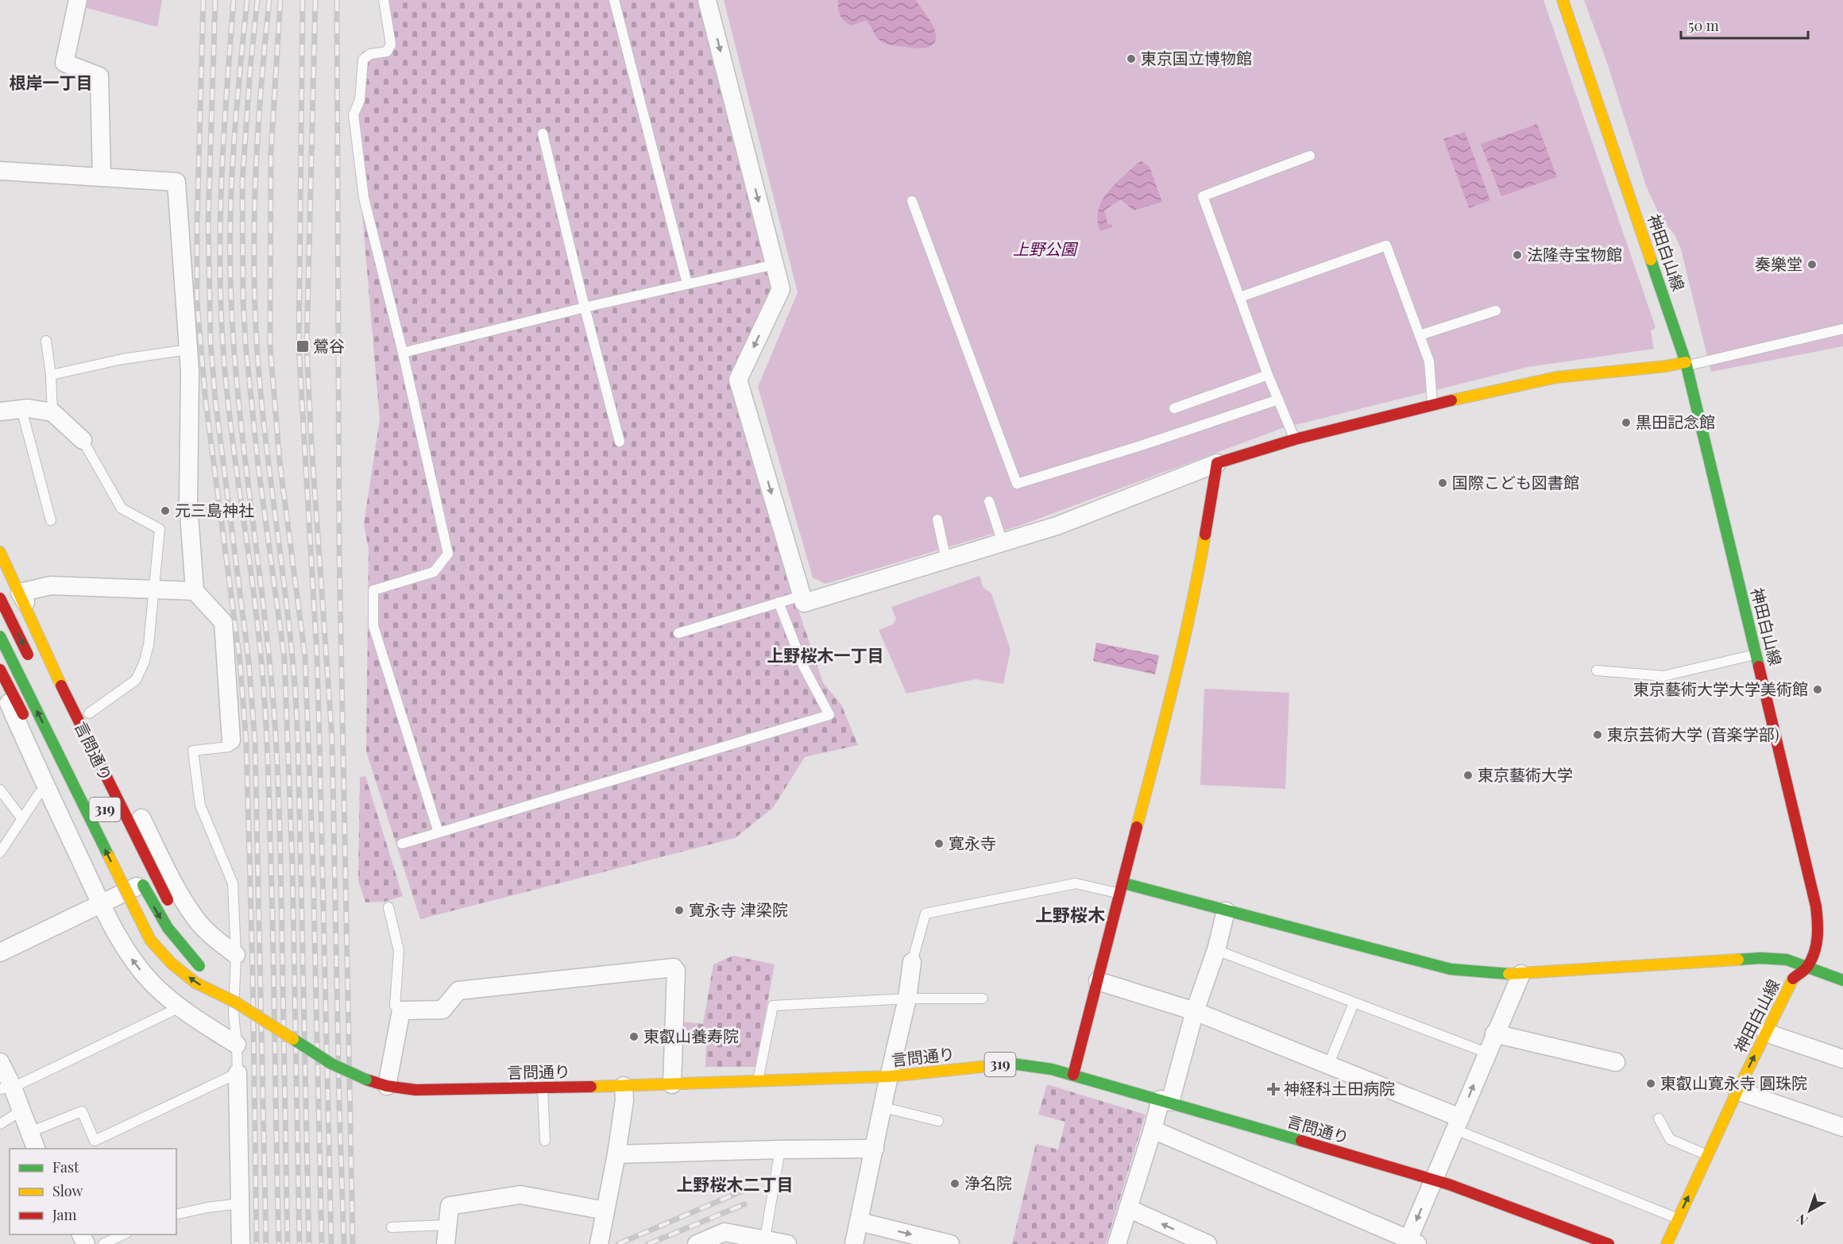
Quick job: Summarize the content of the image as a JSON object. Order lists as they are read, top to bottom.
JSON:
{
  "streets": {
    "main road": ["神田白山線", "言問通り", "319"]
  },
  "districts": [
    "根岸一丁目",
    "上野桜木一丁目",
    "上野桜木",
    "上野桜木二丁目"
  ],
  "parks": ["上野公園"],
  "places": {
    "other": [
      "東京国立博物館",
      "法隆寺宝物館",
      "奏樂堂",
      "黒田記念館",
      "国際こども図書館",
      "元三島神社",
      "東京藝術大学大学美術館",
      "東京芸術大学 (音楽学部)",
      "東京藝術大学",
      "寛永寺",
      "寛永寺 津梁院",
      "東叡山養寿院",
      "東叡山寛永寺 圓珠院",
      "浄名院"
    ],
    "transit": ["鶯谷"],
    "health": ["神経科土田病院"]
  },
  "legend": ["Fast", "Slow", "Jam"],
  "scale_bar": "50 m",
  "north": "bottom left"
}
